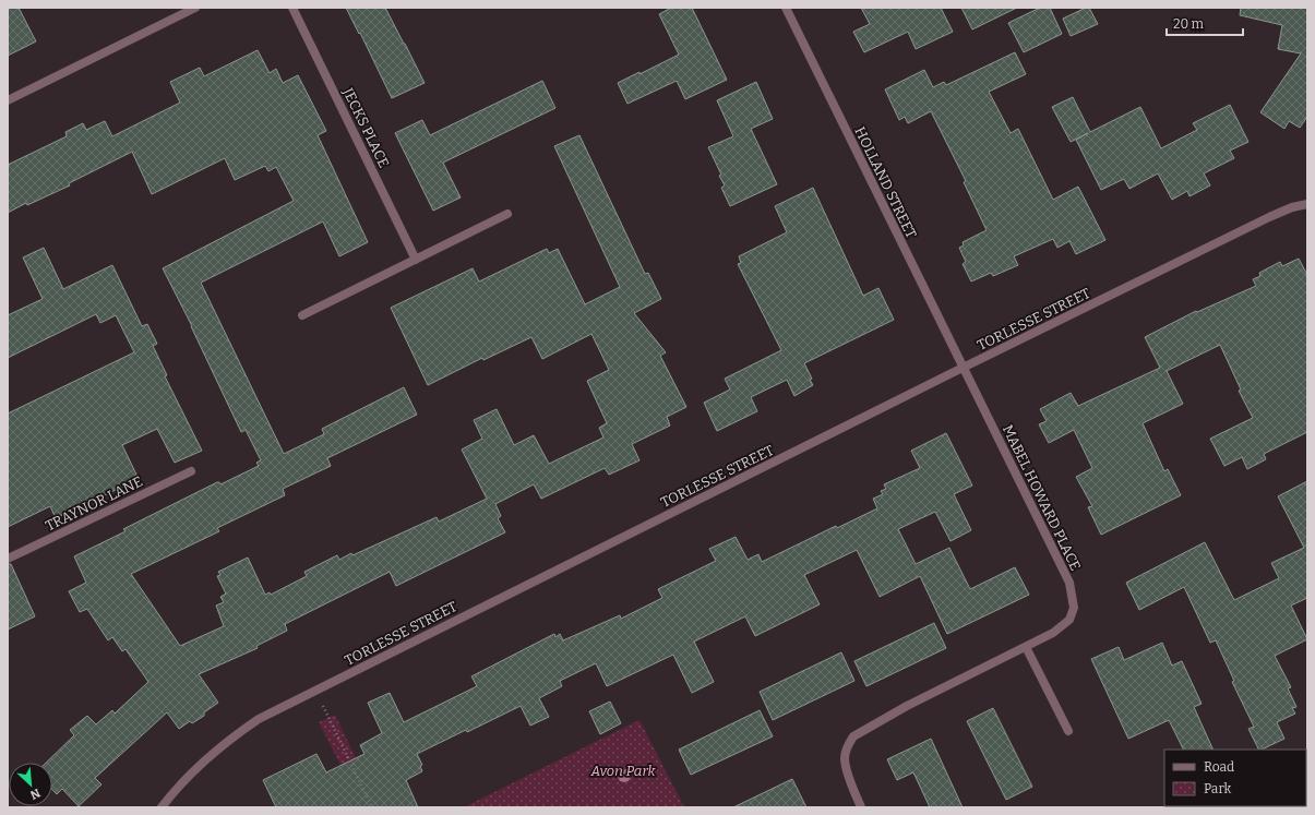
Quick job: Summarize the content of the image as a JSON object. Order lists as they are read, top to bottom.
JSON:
{
  "streets": {
    "street": [
      "JECKS PLACE",
      "HOLLAND STREET",
      "TORLESSE STREET",
      "MABEL HOWARD PLACE",
      "TRAYNOR LANE"
    ]
  },
  "crossings": [
    ["HOLLAND STREET", "TORLESSE STREET"],
    ["HOLLAND STREET", "MABEL HOWARD PLACE"],
    ["TORLESSE STREET", "MABEL HOWARD PLACE"]
  ],
  "parks": ["Avon Park"],
  "legend": ["Road", "Park"],
  "scale_bar": "20 m",
  "north": "bottom right"
}
